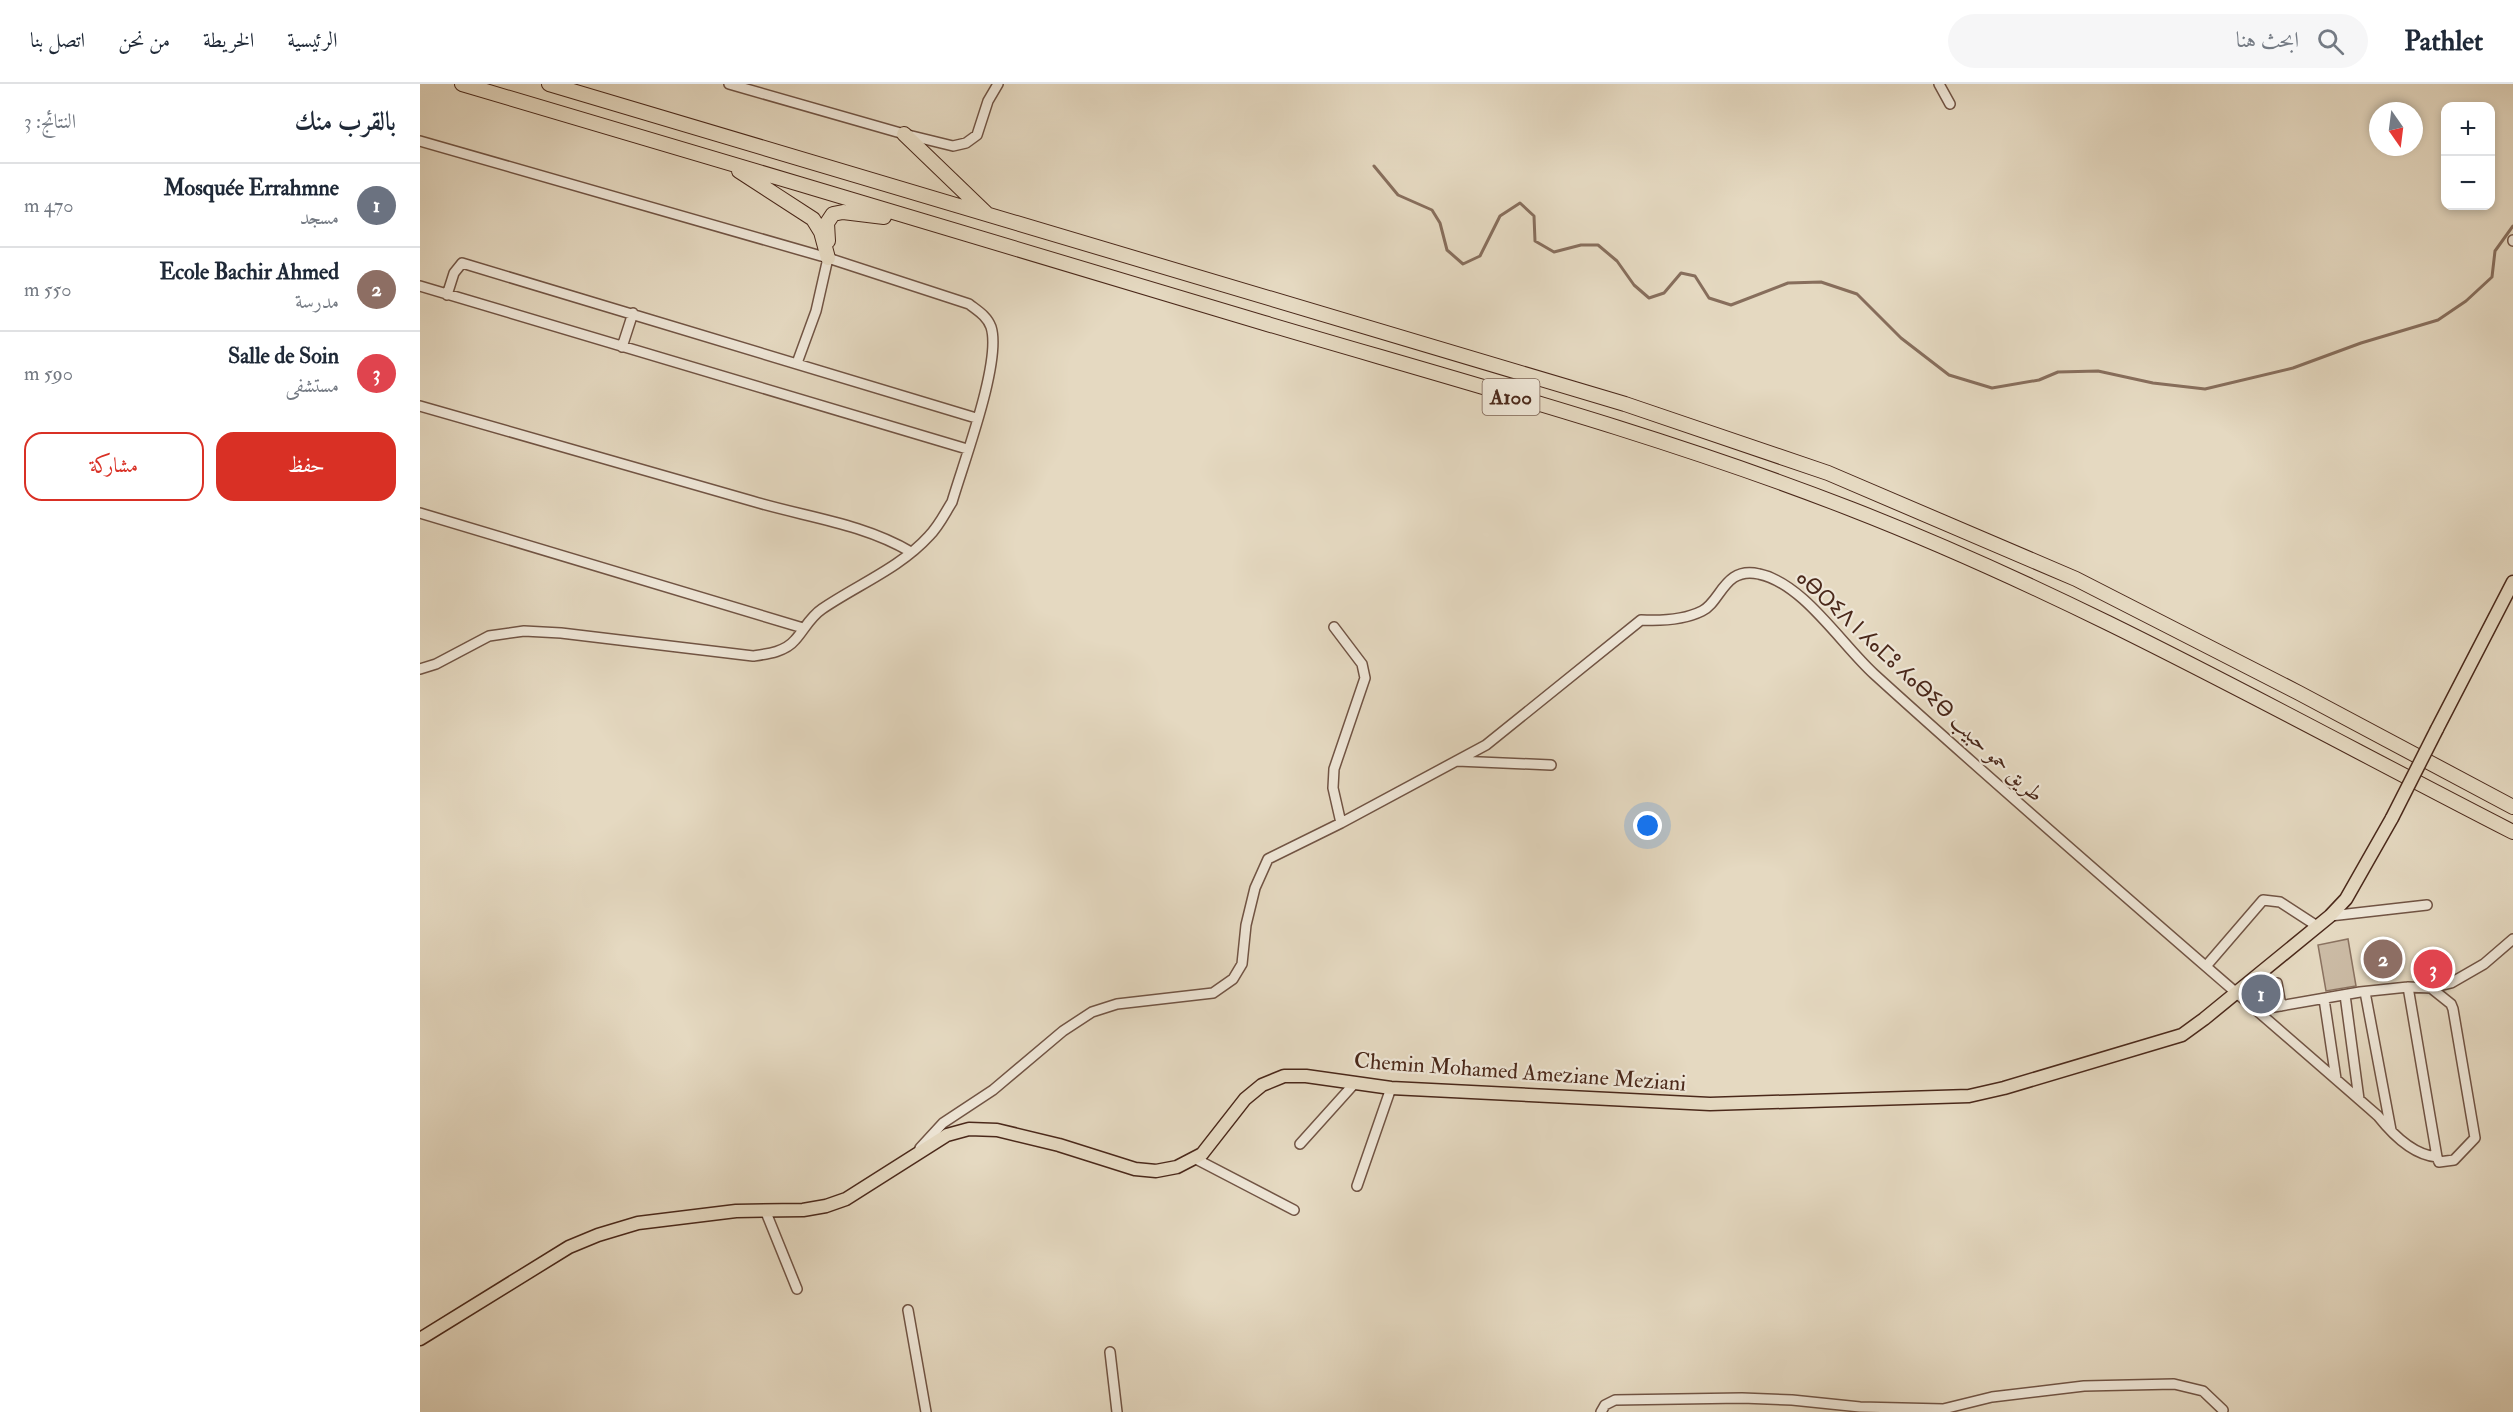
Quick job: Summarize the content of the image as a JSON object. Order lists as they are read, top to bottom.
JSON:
{
  "streets": {
    "highway": ["A100"],
    "main road": ["Chemin Mohamed Ameziane Meziani"],
    "street": ["ⴰⴱⵔⵉⴷ ⵏ ⵃⴰⵎⵓ ⵃⴰⴱⵉⴱ طريق حمو حبيب"]
  },
  "crossings": [
    ["ⴰⴱⵔⵉⴷ ⵏ ⵃⴰⵎⵓ ⵃⴰⴱⵉⴱ طريق حمو حبيب", "Chemin Mohamed Ameziane Meziani"]
  ],
  "north": "bottom",
  "page": {
    "header": "Pathlet",
    "search": "ابحث هنا",
    "nav": [
      "الرئيسية",
      "الخريطة",
      "من نحن",
      "اتصل بنا"
    ],
    "heading": ["بالقرب منك", "النتائج: 3"],
    "map_buttons": ["+", "−"],
    "list": [
      {
        "mark": "1",
        "name": "Mosquée Errahmne",
        "note": "مسجد",
        "value": "470 m"
      },
      {
        "mark": "2",
        "name": "Ecole Bachir Ahmed",
        "note": "مدرسة",
        "value": "550 m"
      },
      {
        "mark": "3",
        "name": "Salle de Soin",
        "note": "مستشفى",
        "value": "590 m"
      }
    ],
    "buttons": ["حفظ", "مشاركة"],
    "pins": ["2", "3", "1"]
  }
}
